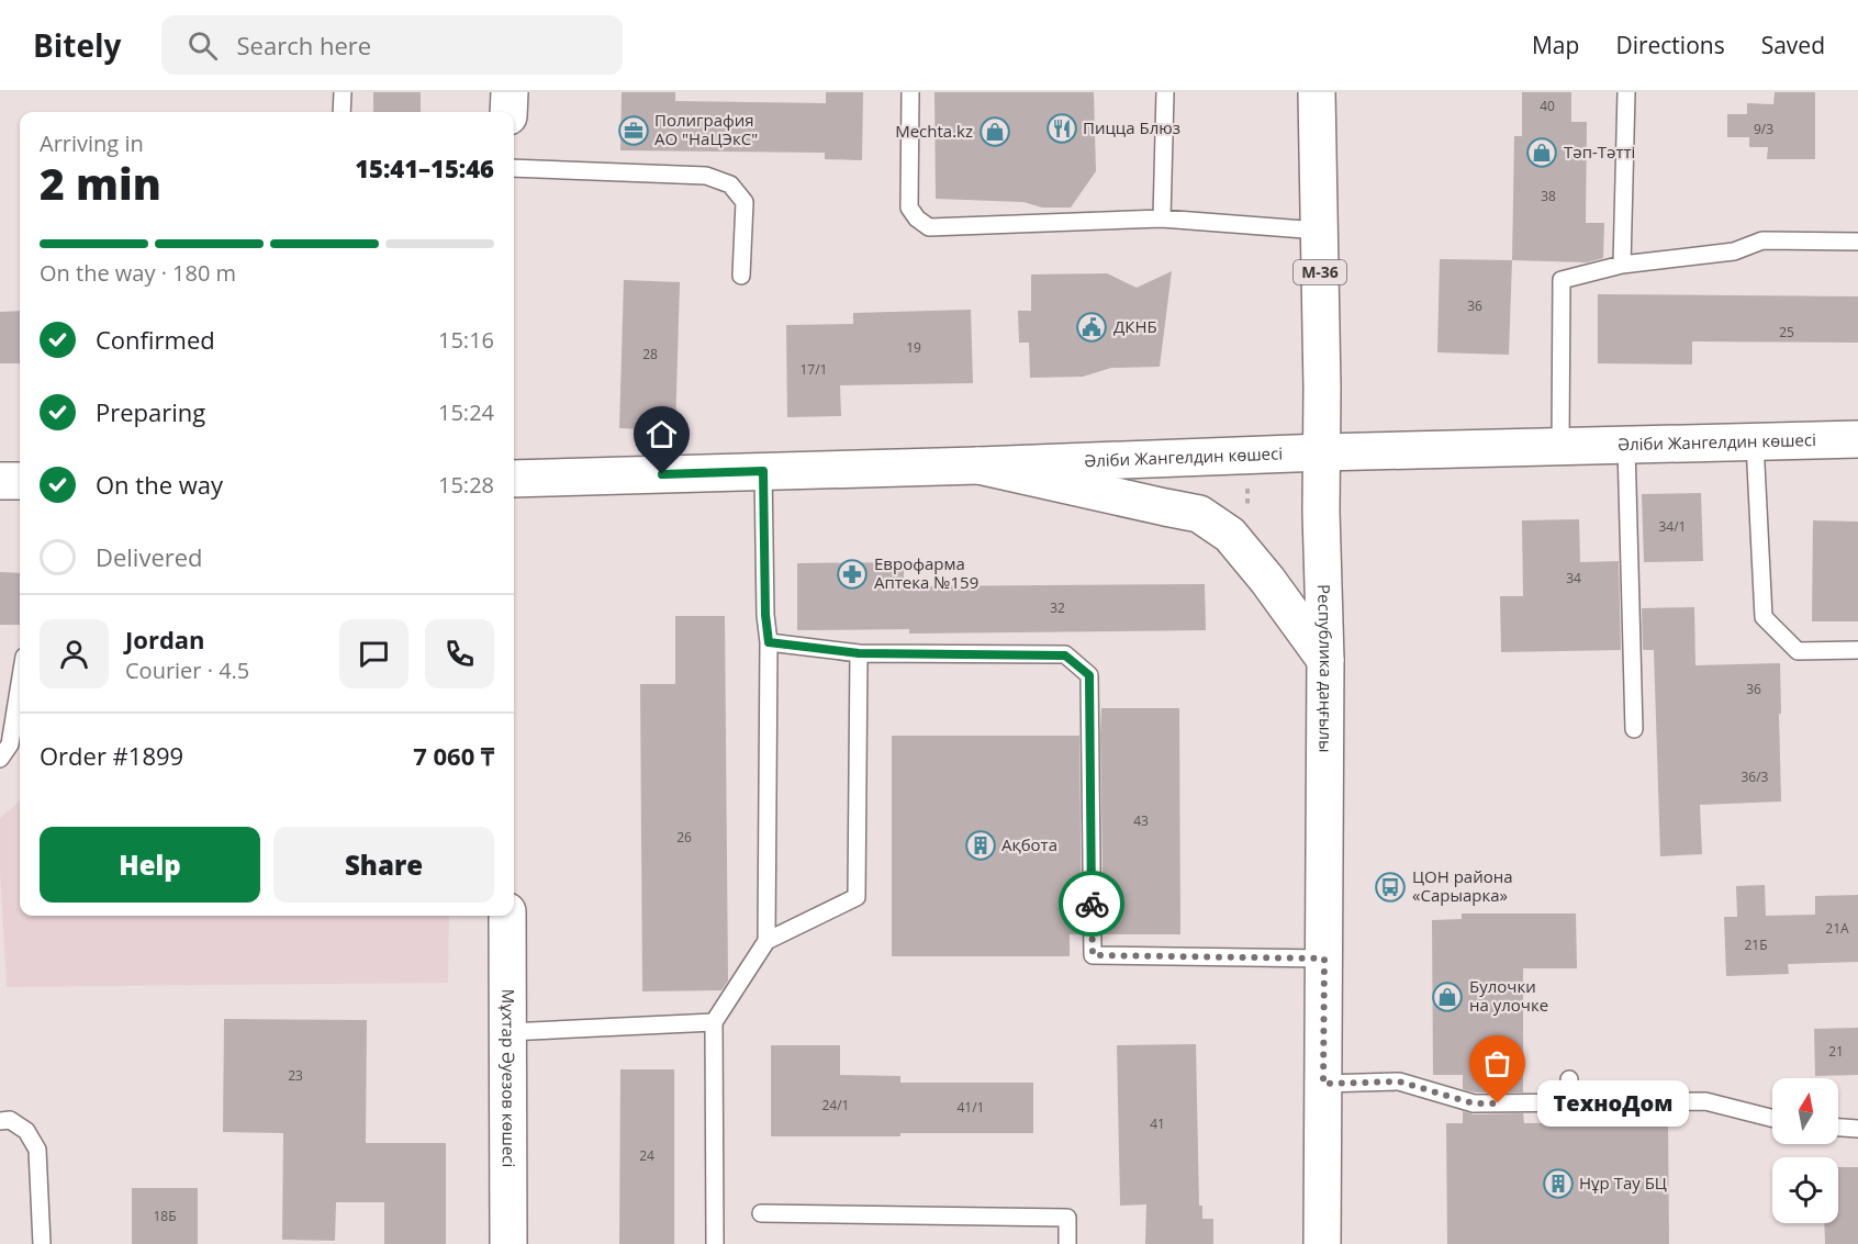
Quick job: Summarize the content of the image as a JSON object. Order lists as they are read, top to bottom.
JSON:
{
  "streets": {
    "street": [
      "M-36",
      "Әліби Жангелдин көшесі",
      "Республика даңғылы",
      "Мұхтар Әуезов көшесі"
    ]
  },
  "crossings": [
    ["Әліби Жангелдин көшесі", "Республика даңғылы"]
  ],
  "places": {
    "restaurant": ["Пицца Блюз"],
    "office": ["Полиграфия АО \"НаЦЭкС\""],
    "shop": ["Mechta.kz", "Тәп-Тәтті", "Булочки на улочке"],
    "public building": ["ДКНБ"],
    "pharmacy": ["Еврофарма Аптека №159"],
    "building": ["Ақбота", "Нұр Тау БЦ"],
    "bus stop": ["ЦОН района «Сарыарка»"],
    "other": ["ТехноДом"]
  },
  "house_numbers": [
    "40",
    "9/3",
    "38",
    "36",
    "25",
    "19",
    "28",
    "17/1",
    "34/1",
    "34",
    "32",
    "36",
    "36/3",
    "43",
    "26",
    "21А",
    "21Б",
    "21",
    "23",
    "24/1",
    "41/1",
    "41",
    "24",
    "18Б"
  ],
  "north": "top",
  "page": {
    "header": "Bitely",
    "search": "Search here",
    "nav": ["Map", "Directions", "Saved"],
    "heading": ["2 min", "Arriving in", "15:41–15:46"],
    "panel": [
      "Jordan",
      "Courier · 4.5",
      "Order #1899",
      "7 060 ₸"
    ],
    "bar": "On the way · 180 m",
    "list": [
      ["Confirmed", "15:16"],
      ["Preparing", "15:24"],
      ["On the way", "15:28"],
      "Delivered"
    ],
    "buttons": ["Help", "Share"],
    "bubble": "ТехноДом"
  }
}
